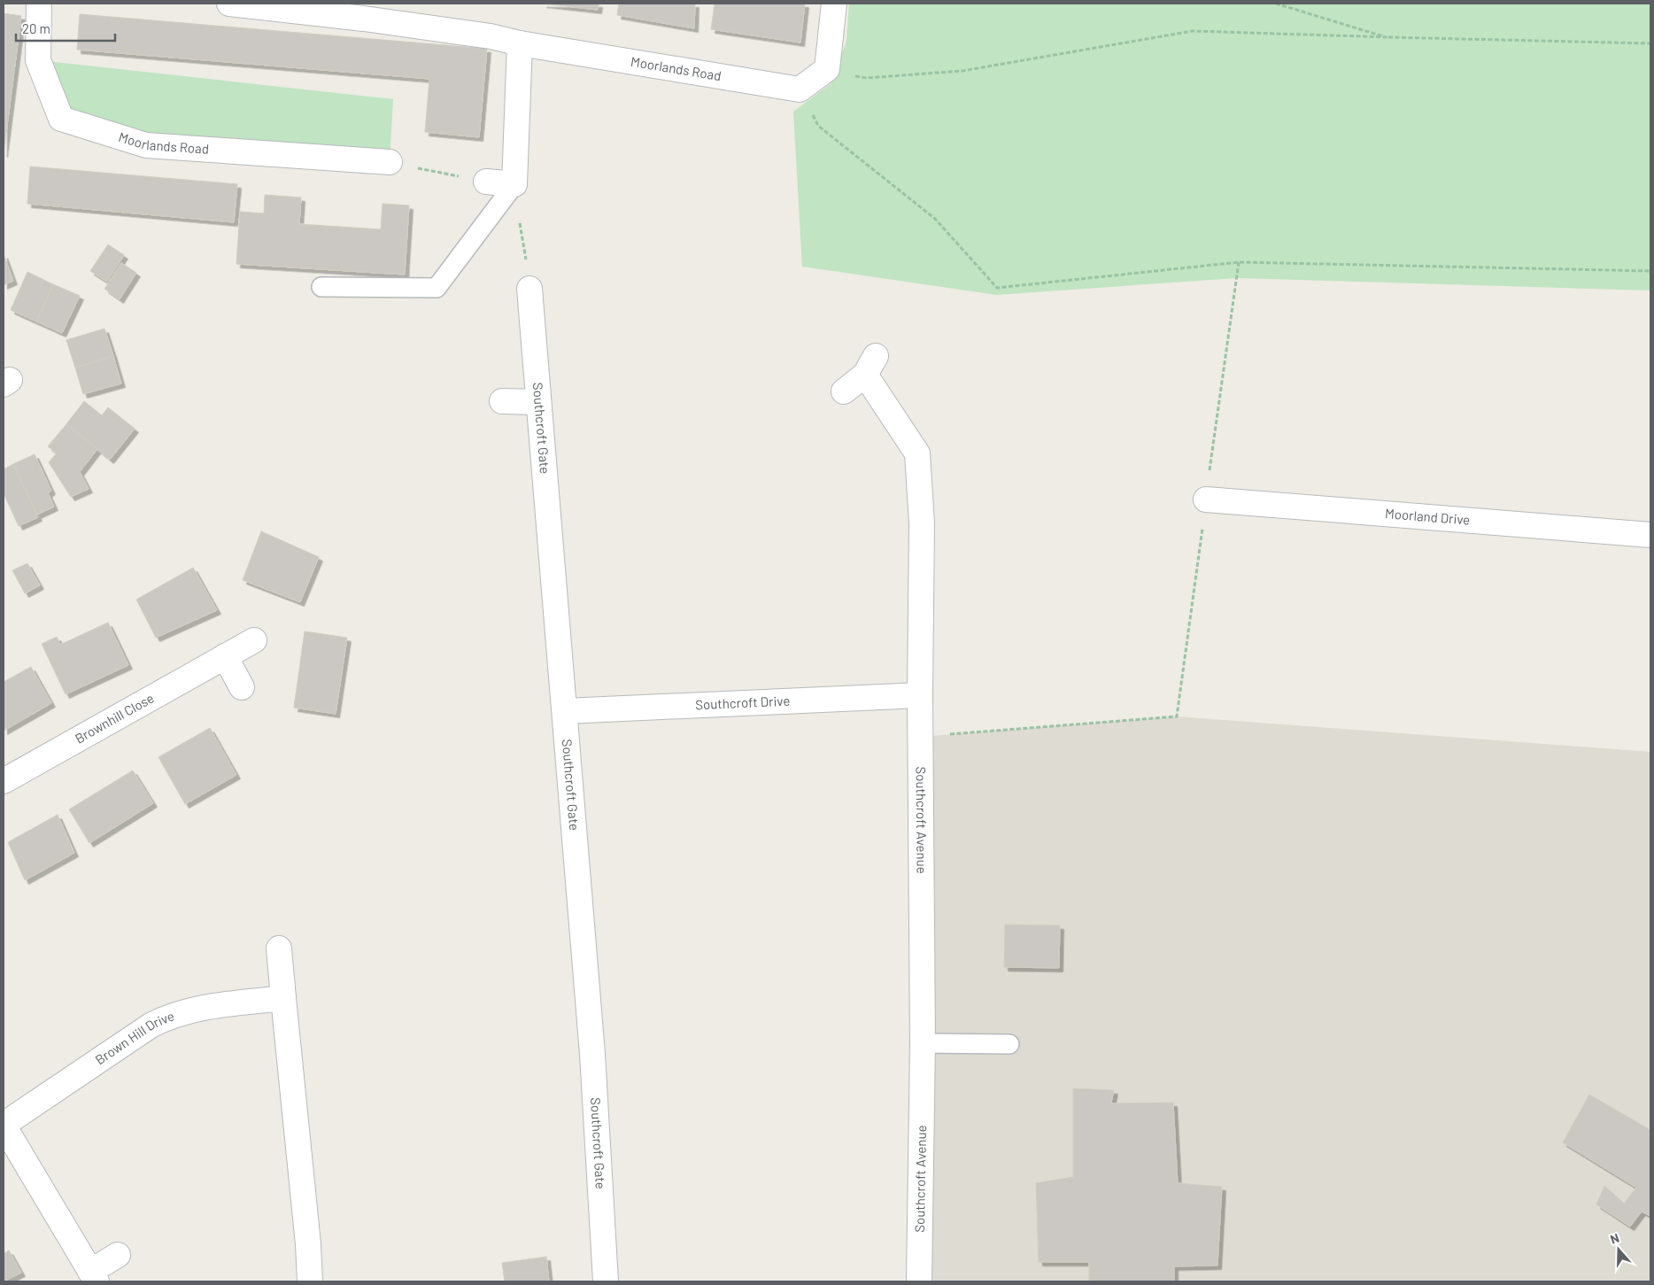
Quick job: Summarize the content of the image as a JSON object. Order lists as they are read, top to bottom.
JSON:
{
  "streets": {
    "street": [
      "Moorlands Road",
      "Southcroft Gate",
      "Moorland Drive",
      "Southcroft Drive",
      "Brownhill Close",
      "Southcroft Avenue",
      "Brown Hill Drive"
    ]
  },
  "crossings": [
    ["Southcroft Gate", "Southcroft Drive"],
    ["Southcroft Drive", "Southcroft Avenue"]
  ],
  "scale_bar": "20 m",
  "north": "top"
}
